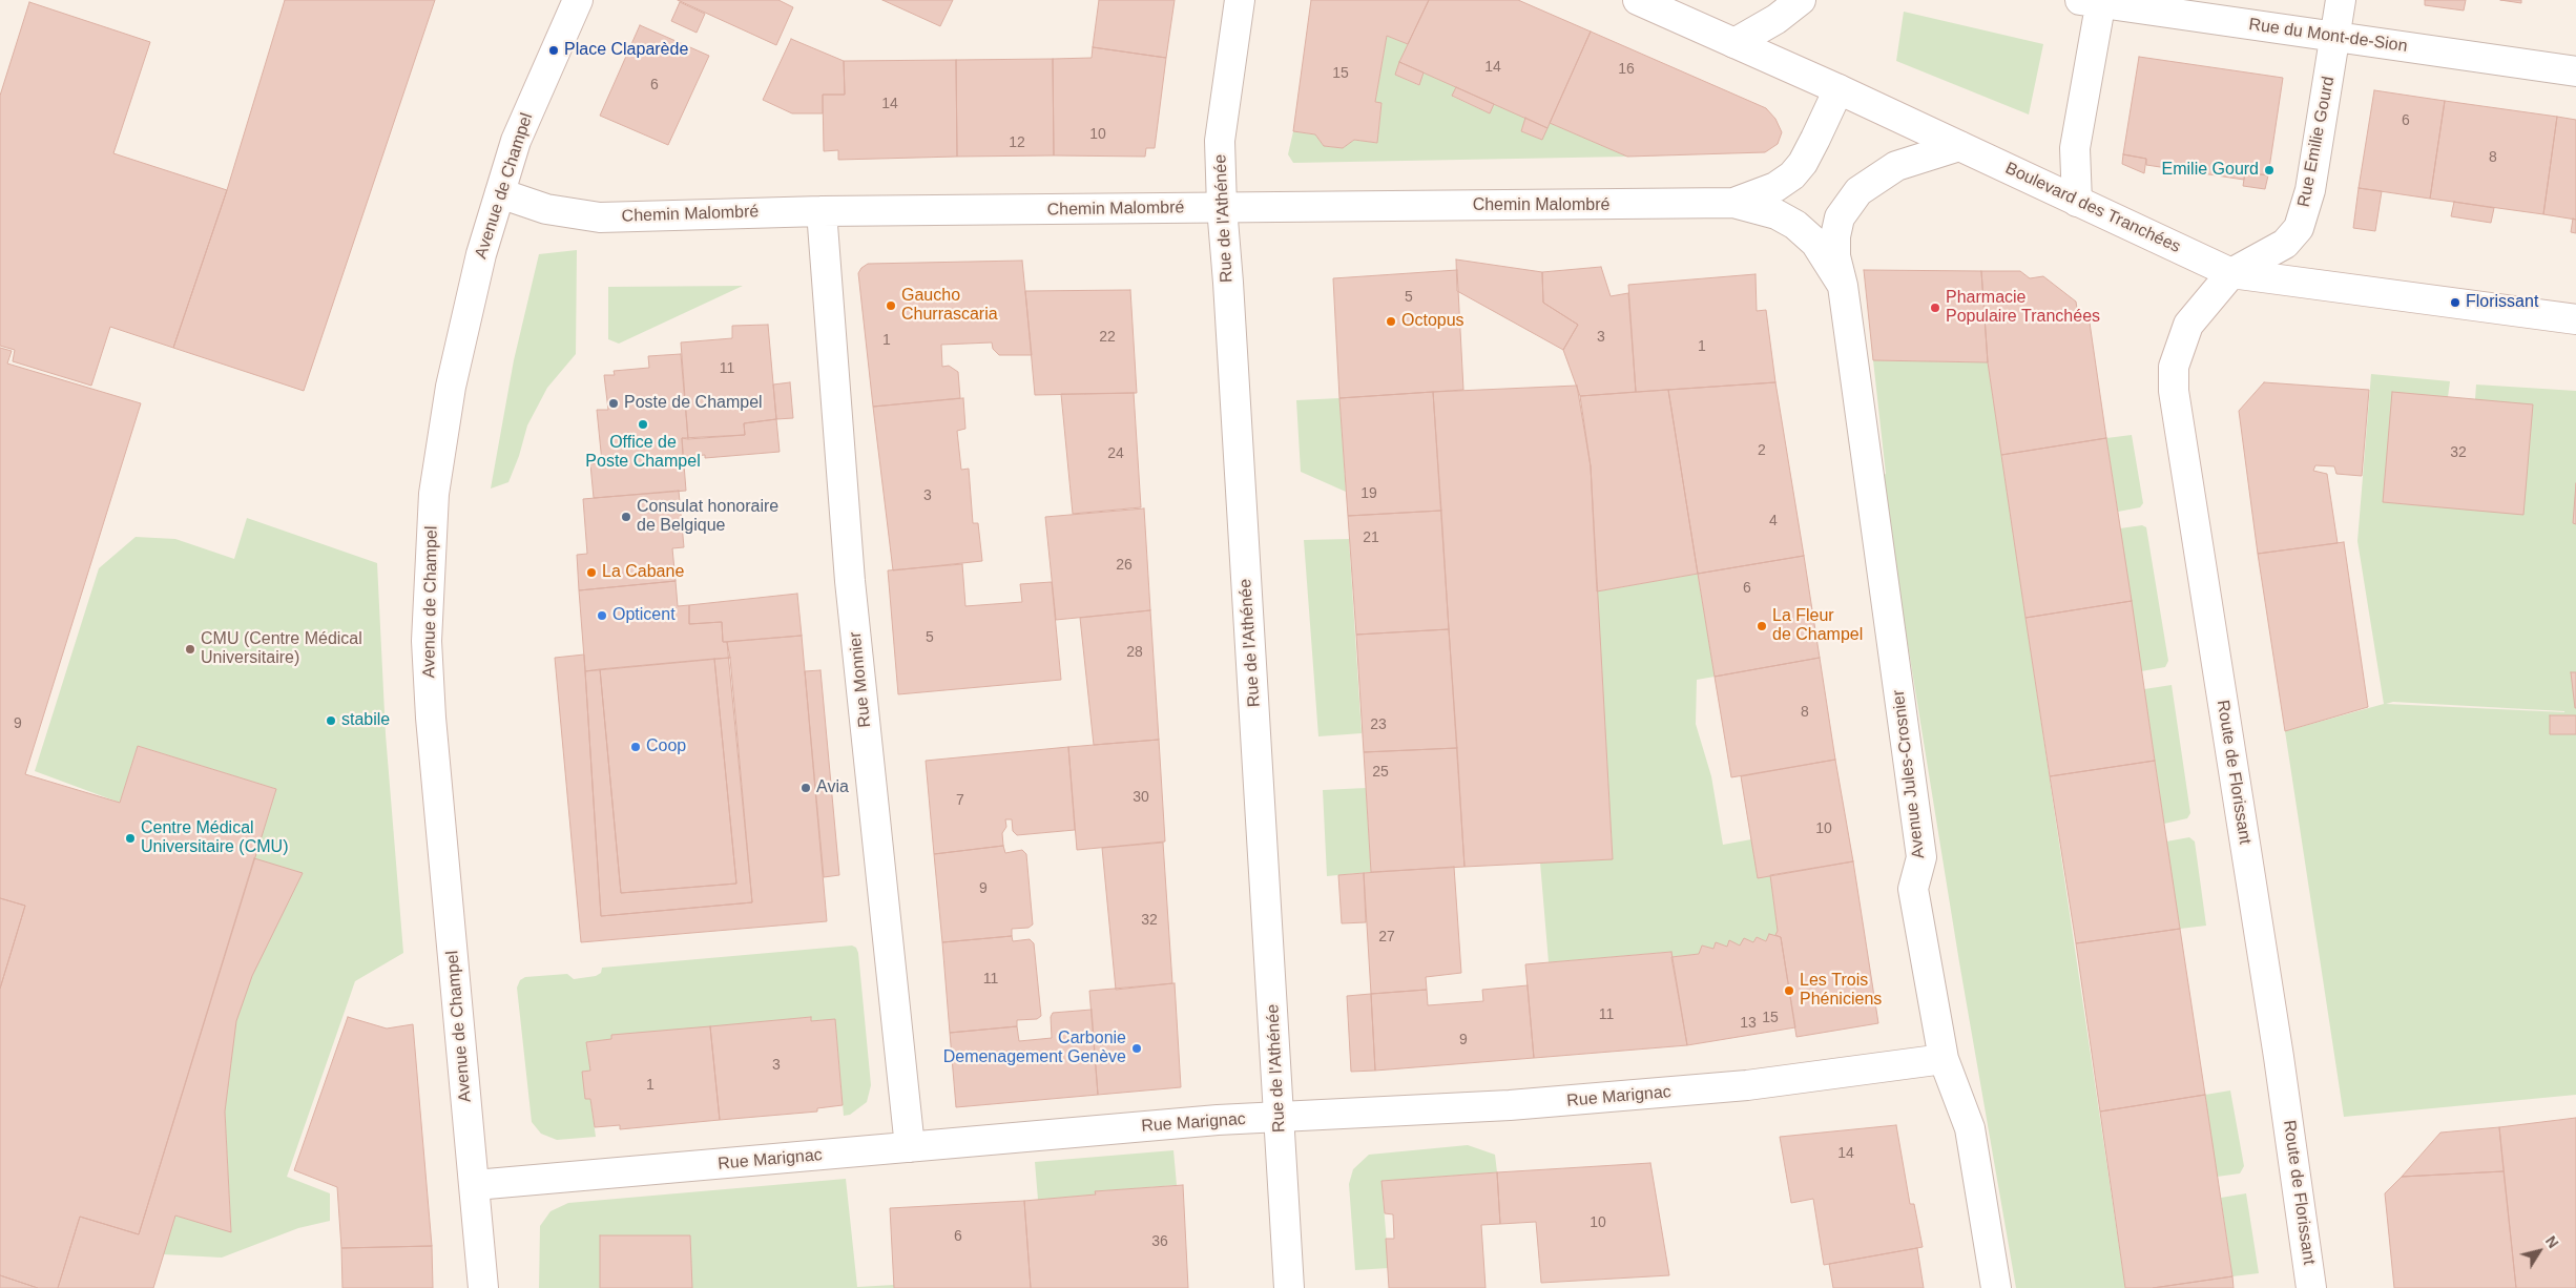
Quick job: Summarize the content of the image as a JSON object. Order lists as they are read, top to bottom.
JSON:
{
  "streets": {
    "street": [
      "Rue du Mont-de-Sion",
      "Rue Emilie Gourd",
      "Avenue de Champel",
      "Chemin Malombré",
      "Boulevard des Tranchées",
      "Rue de l'Athénée",
      "Rue Monnier",
      "Route de Florissant",
      "Avenue Jules-Crosnier",
      "Rue Marignac"
    ]
  },
  "crossings": [
    ["Rue du Mont-de-Sion", "Rue Emilie Gourd"],
    ["Rue Emilie Gourd", "Boulevard des Tranchées"],
    ["Rue Emilie Gourd", "Route de Florissant"],
    ["Avenue de Champel", "Chemin Malombré"],
    ["Avenue de Champel", "Rue Marignac"],
    ["Chemin Malombré", "Boulevard des Tranchées"],
    ["Chemin Malombré", "Rue de l'Athénée"],
    ["Chemin Malombré", "Rue Monnier"],
    ["Chemin Malombré", "Avenue Jules-Crosnier"],
    ["Boulevard des Tranchées", "Route de Florissant"],
    ["Boulevard des Tranchées", "Avenue Jules-Crosnier"],
    ["Rue de l'Athénée", "Rue Marignac"],
    ["Rue Monnier", "Rue Marignac"],
    ["Avenue Jules-Crosnier", "Rue Marignac"]
  ],
  "places": [
    "Place Claparède",
    "Emilie Gourd",
    "Florissant",
    "Gaucho Churrascaria",
    "Pharmacie Populaire Tranchées",
    "Octopus",
    "Poste de Champel",
    "Office de Poste Champel",
    "Consulat honoraire de Belgique",
    "La Cabane",
    "Opticent",
    "La Fleur de Champel",
    "CMU (Centre Médical Universitaire)",
    "stabile",
    "Coop",
    "Avia",
    "Centre Médical Universitaire (CMU)",
    "Les Trois Phéniciens",
    "Carbonie Demenagement Genève"
  ],
  "house_numbers": [
    "14",
    "16",
    "15",
    "6",
    "14",
    "6",
    "10",
    "12",
    "8",
    "5",
    "22",
    "3",
    "1",
    "1",
    "11",
    "2",
    "32",
    "24",
    "19",
    "3",
    "4",
    "21",
    "26",
    "6",
    "5",
    "28",
    "8",
    "9",
    "23",
    "25",
    "30",
    "7",
    "10",
    "9",
    "32",
    "27",
    "11",
    "11",
    "15",
    "13",
    "9",
    "3",
    "1",
    "14",
    "10",
    "6",
    "36"
  ],
  "north": "top right"
}
